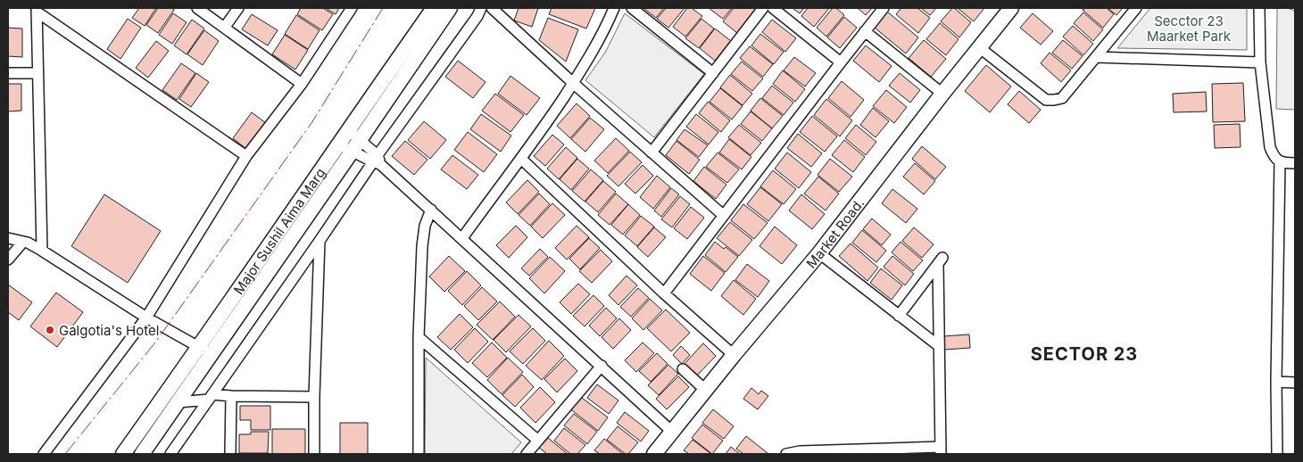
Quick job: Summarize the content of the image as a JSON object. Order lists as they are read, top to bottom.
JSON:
{
  "streets": {
    "street": ["Major Sushil Aima Marg", "Market Road."]
  },
  "districts": ["SECTOR 23"],
  "parks": ["Secctor 23 Maarket Park"],
  "places": ["Galgotia's Hotel"]
}
